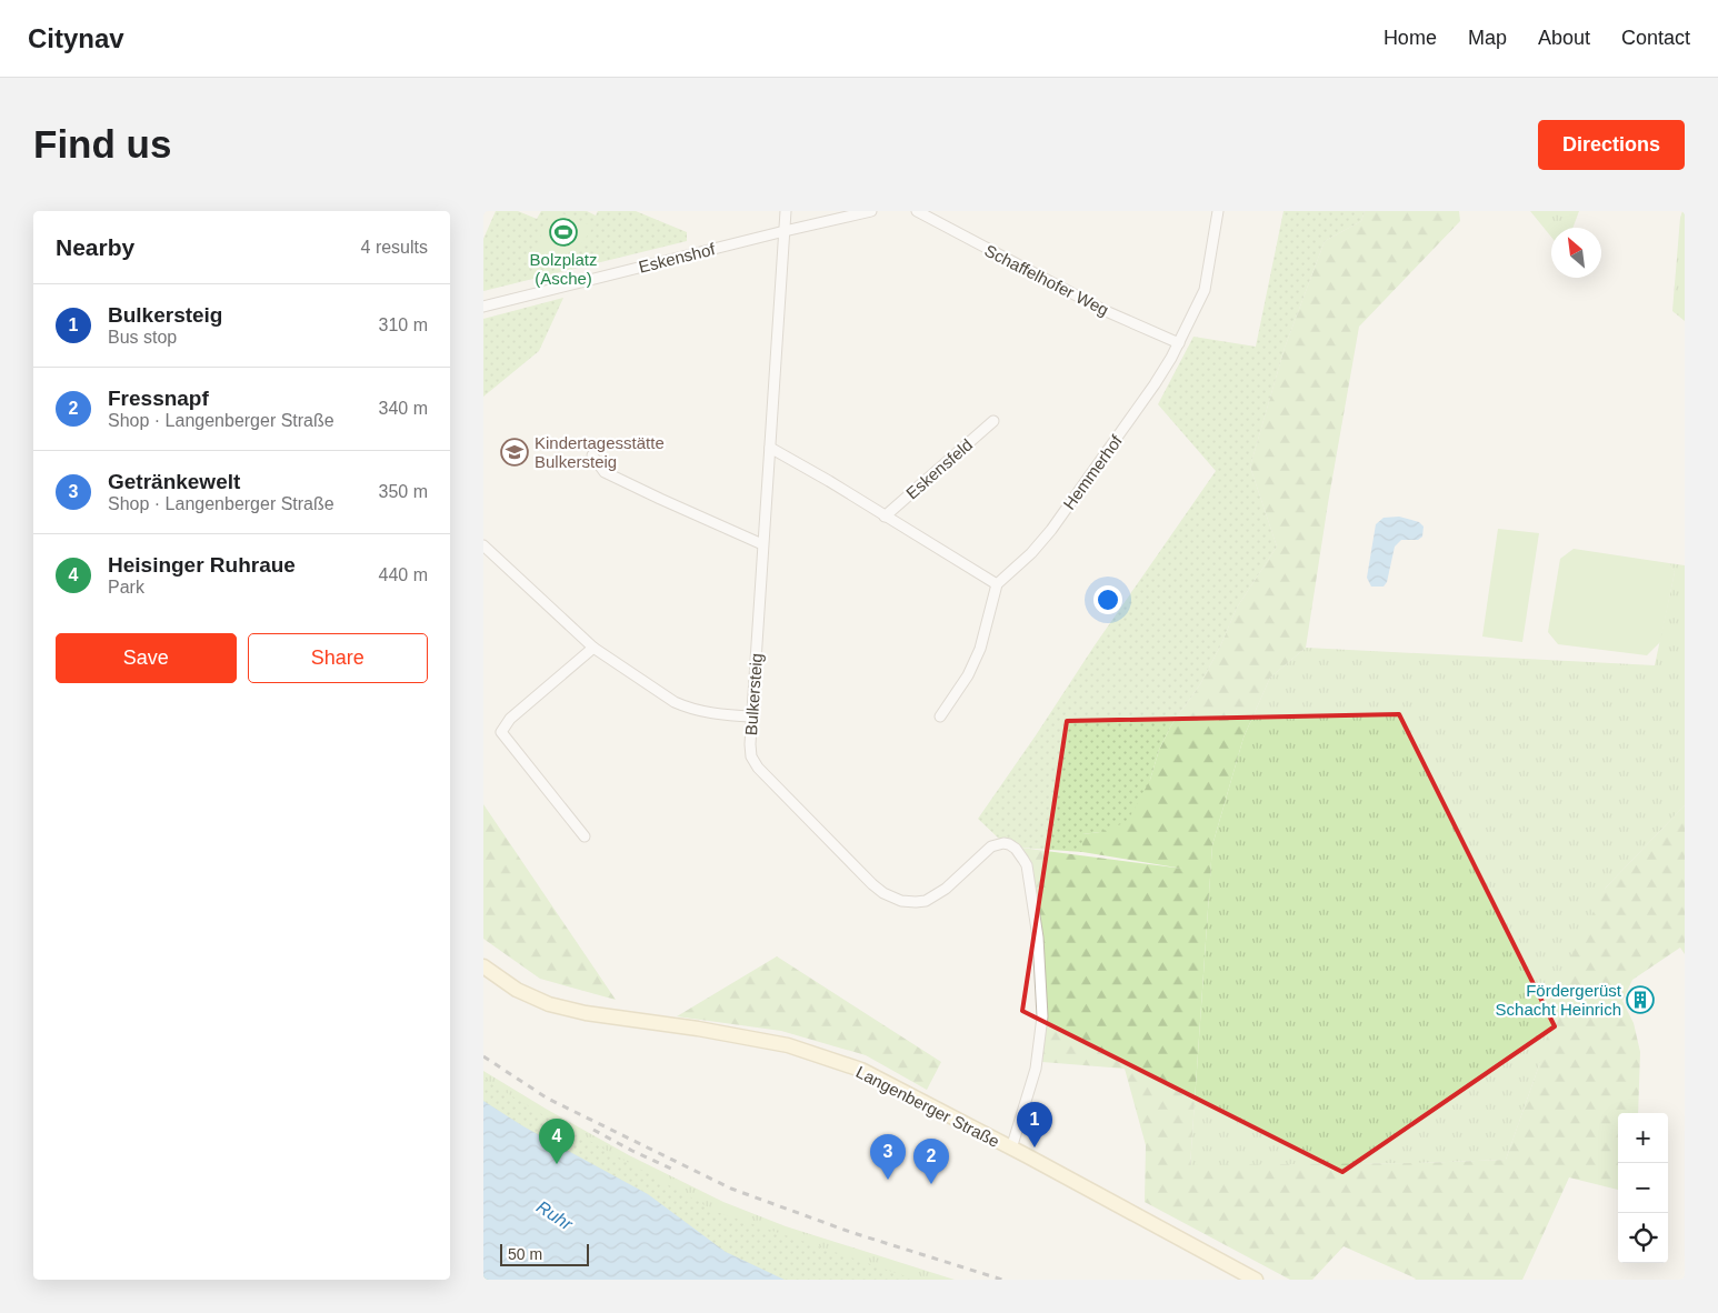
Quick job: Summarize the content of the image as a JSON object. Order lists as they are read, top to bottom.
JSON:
{
  "streets": {
    "main road": ["Langenberger Straße"],
    "street": [
      "Eskenshof",
      "Schaffelhofer Weg",
      "Eskensfeld",
      "Hemmerhof",
      "Bulkersteig"
    ]
  },
  "crossings": [
    ["Eskenshof", "Bulkersteig"],
    ["Schaffelhofer Weg", "Hemmerhof"],
    ["Bulkersteig", "Langenberger Straße"]
  ],
  "water": ["Ruhr"],
  "places": {
    "sports": ["Bolzplatz (Asche)"],
    "school or university": ["Kindertagesstätte Bulkersteig"],
    "building": ["Fördergerüst Schacht Heinrich"]
  },
  "scale_bar": "50 m",
  "north": "top left",
  "page": {
    "header": "Citynav",
    "nav": [
      "Home",
      "Map",
      "About",
      "Contact"
    ],
    "buttons": [
      "Directions",
      ["Save", "Share"]
    ],
    "title": "Find us",
    "heading": ["Nearby", "4 results"],
    "list": [
      {
        "mark": "1",
        "name": "Bulkersteig",
        "note": "Bus stop",
        "value": "310 m"
      },
      {
        "mark": "2",
        "name": "Fressnapf",
        "note": "Shop · Langenberger Straße",
        "value": "340 m"
      },
      {
        "mark": "3",
        "name": "Getränkewelt",
        "note": "Shop · Langenberger Straße",
        "value": "350 m"
      },
      {
        "mark": "4",
        "name": "Heisinger Ruhraue",
        "note": "Park",
        "value": "440 m"
      }
    ],
    "pins": [
      "1",
      "4",
      "3",
      "2"
    ],
    "map_buttons": ["+", "−"],
    "scale": "50 m"
  }
}
